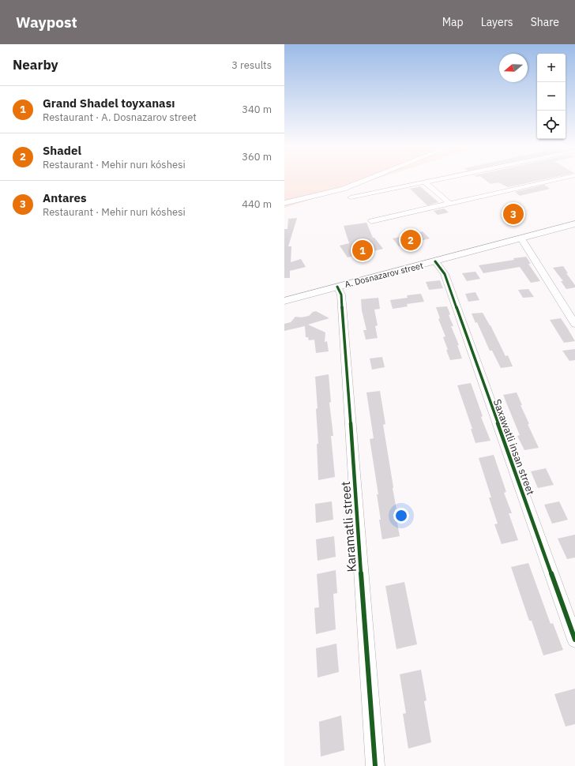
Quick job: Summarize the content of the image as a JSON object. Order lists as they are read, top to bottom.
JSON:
{
  "streets": {
    "main road": ["A. Dosnazarov street"],
    "street": ["Saxawatli insan street", "Karamatli street"]
  },
  "crossings": [
    ["A. Dosnazarov street", "Saxawatli insan street"],
    ["A. Dosnazarov street", "Karamatli street"]
  ],
  "north": "left",
  "page": {
    "header": "Waypost",
    "nav": ["Map", "Layers", "Share"],
    "heading": ["Nearby", "3 results"],
    "map_buttons": ["+", "−"],
    "list": [
      {
        "mark": "1",
        "name": "Grand Shadel toyxanası",
        "note": "Restaurant · A. Dosnazarov street",
        "value": "340 m"
      },
      {
        "mark": "2",
        "name": "Shadel",
        "note": "Restaurant · Mehir nurı kóshesi",
        "value": "360 m"
      },
      {
        "mark": "3",
        "name": "Antares",
        "note": "Restaurant · Mehir nurı kóshesi",
        "value": "440 m"
      }
    ],
    "pins": ["3", "2", "1"]
  }
}
